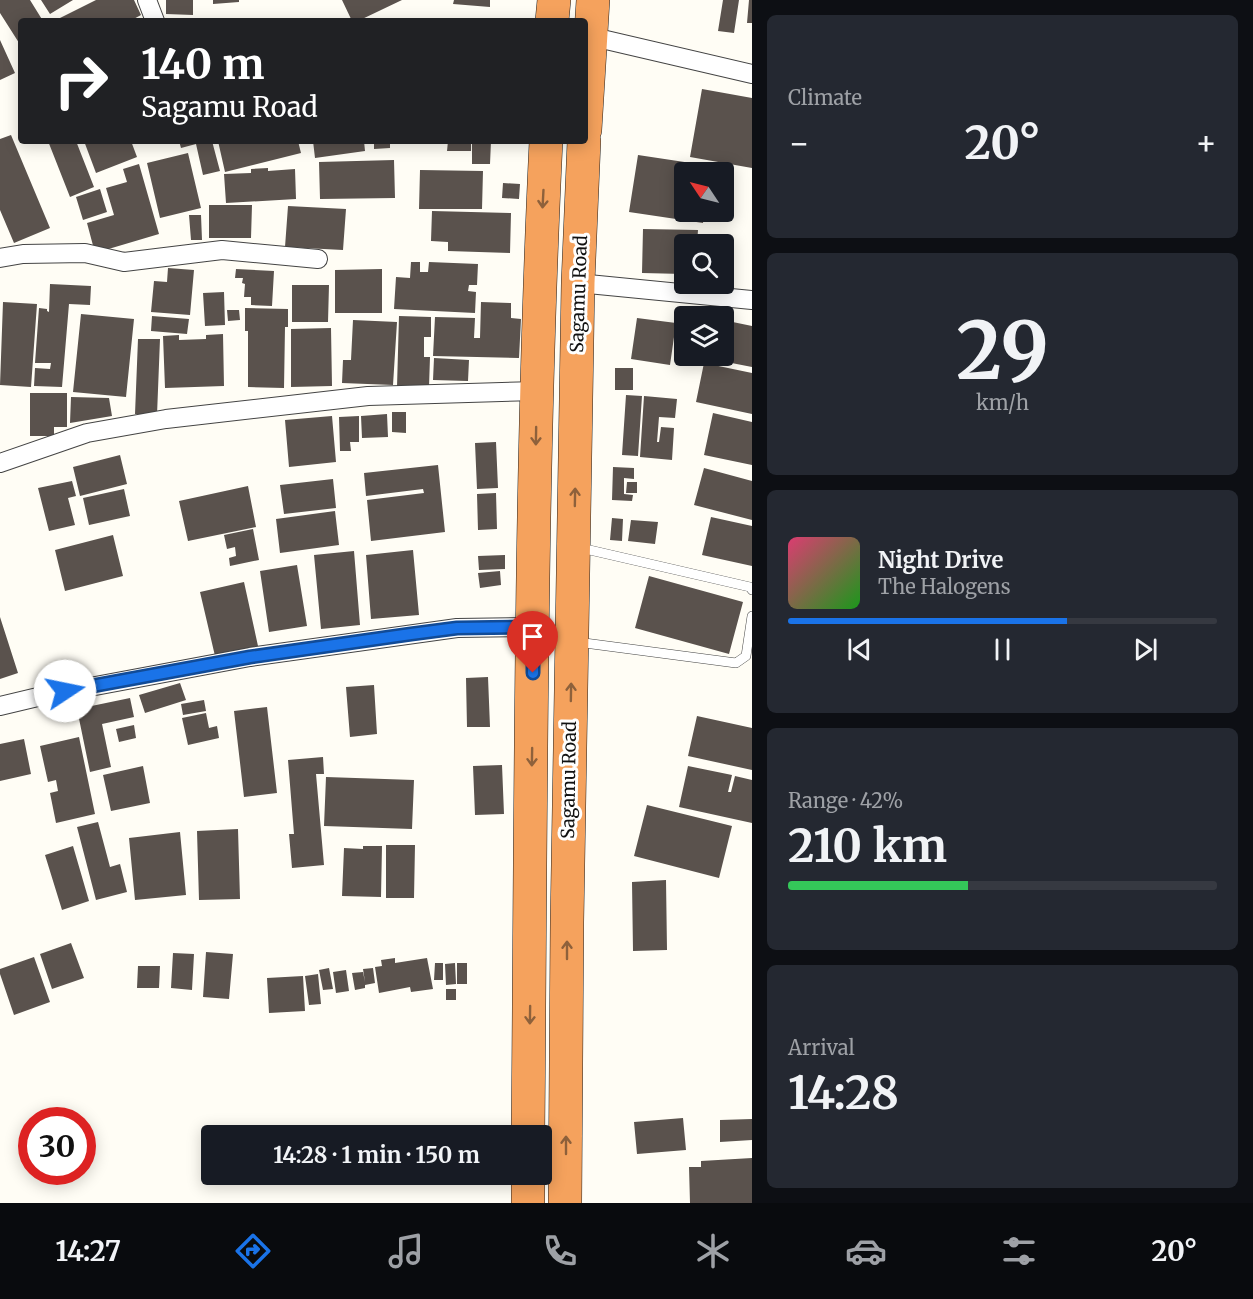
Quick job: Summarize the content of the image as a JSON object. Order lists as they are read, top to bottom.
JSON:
{
  "streets": {
    "highway": ["Sagamu Road"]
  },
  "north": "top left",
  "page": {
    "tile": [
      "Climate",
      ["29", "km/h"],
      ["Range · 42%", "210 km"],
      ["Arrival", "14:28"]
    ],
    "turn": ["140 m", "Sagamu Road"],
    "heat": ["−", "20°", "+"],
    "song": ["Night Drive", "The Halogens"],
    "limit": "30",
    "trip": "14:28 · 1 min · 150 m",
    "tabs": ["14:27", "20°"]
  }
}
